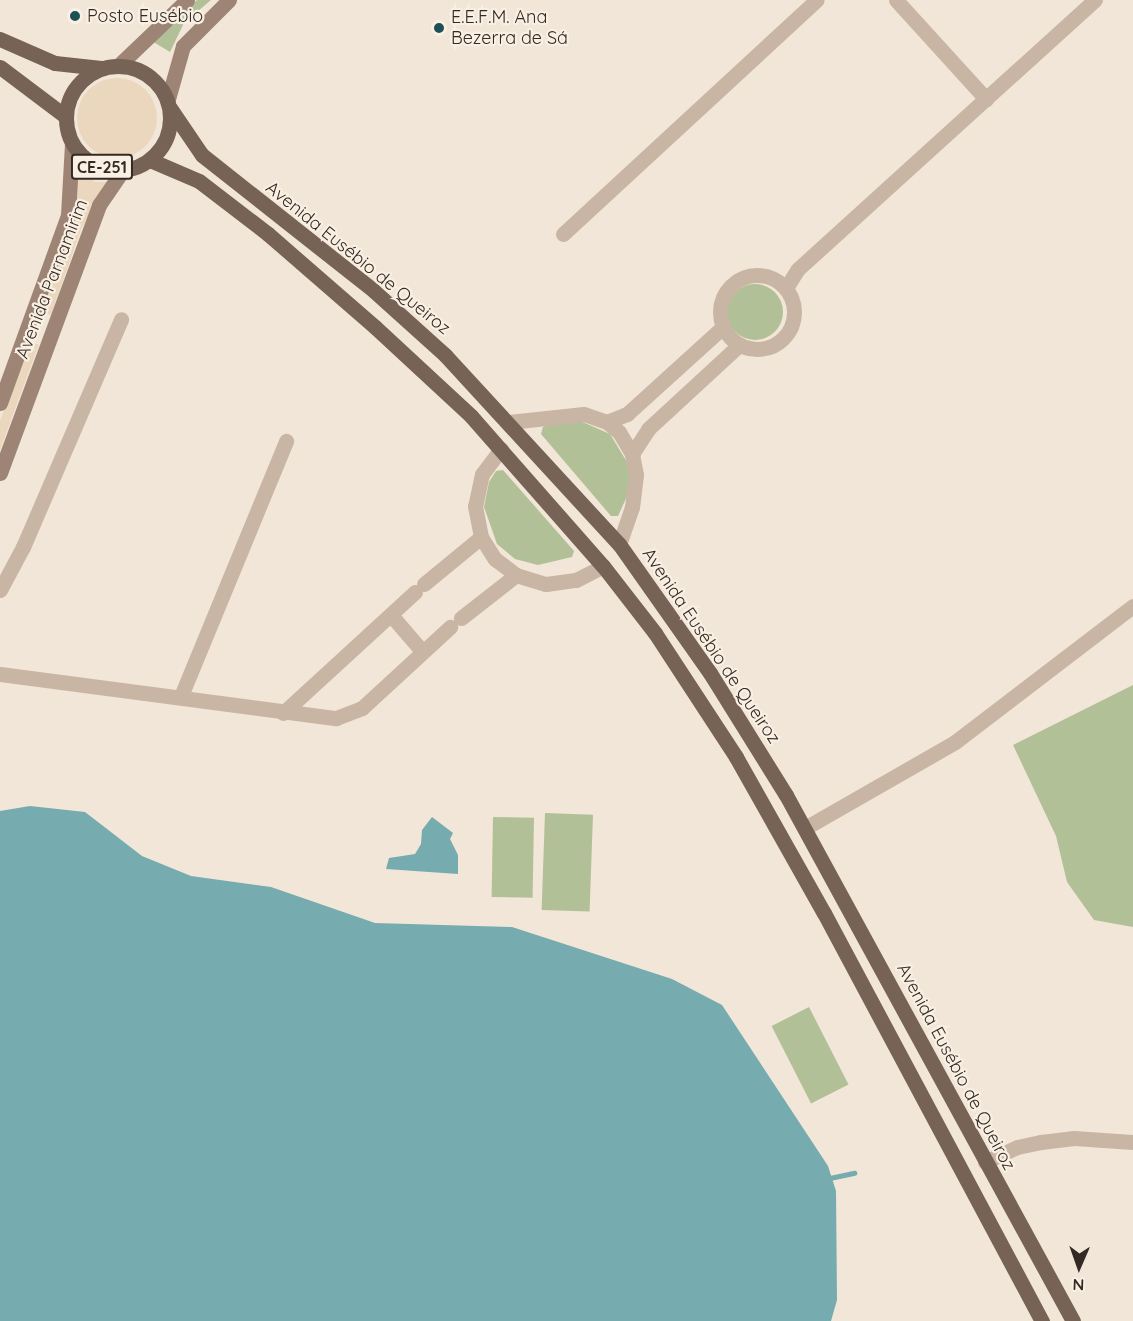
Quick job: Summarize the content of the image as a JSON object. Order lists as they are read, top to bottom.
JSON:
{
  "streets": {
    "main road": ["CE-251", "Avenida Eusébio de Queiroz"],
    "street": ["Avenida Parnamirim"]
  },
  "crossings": [
    ["CE-251", "Avenida Eusébio de Queiroz"],
    ["CE-251", "Avenida Parnamirim"],
    ["Avenida Eusébio de Queiroz", "Avenida Parnamirim"]
  ],
  "places": ["Posto Eusébio", "E.E.F.M. Ana Bezerra de Sá"],
  "north": "bottom"
}
